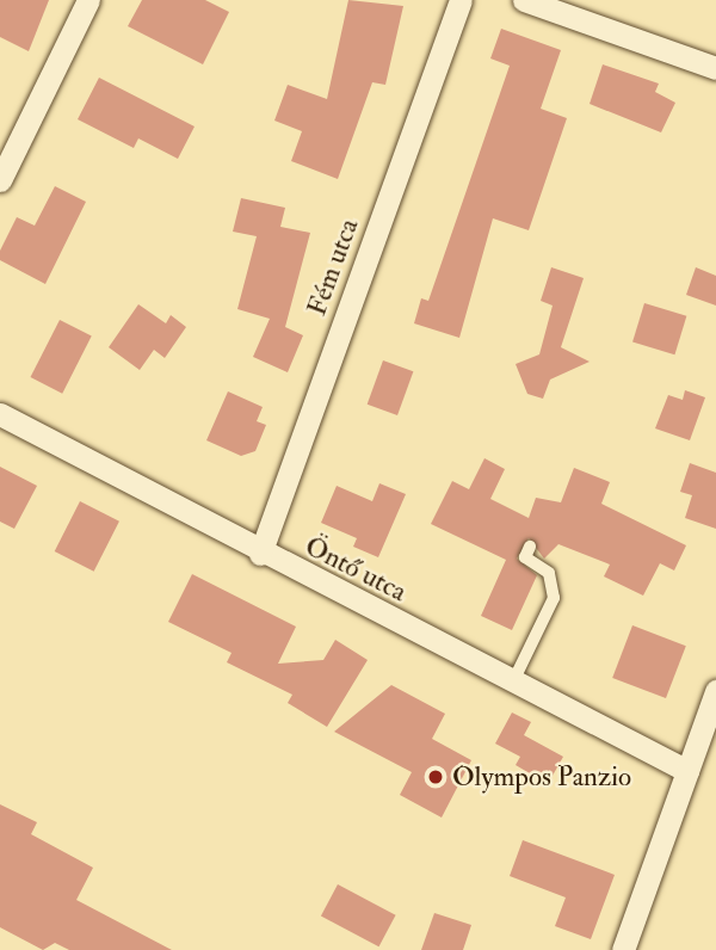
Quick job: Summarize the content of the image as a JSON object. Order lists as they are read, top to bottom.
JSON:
{
  "streets": {
    "street": ["Fém utca", "Öntő utca"]
  },
  "crossings": [
    ["Fém utca", "Öntő utca"]
  ],
  "places": ["Olympos Panzio"]
}
